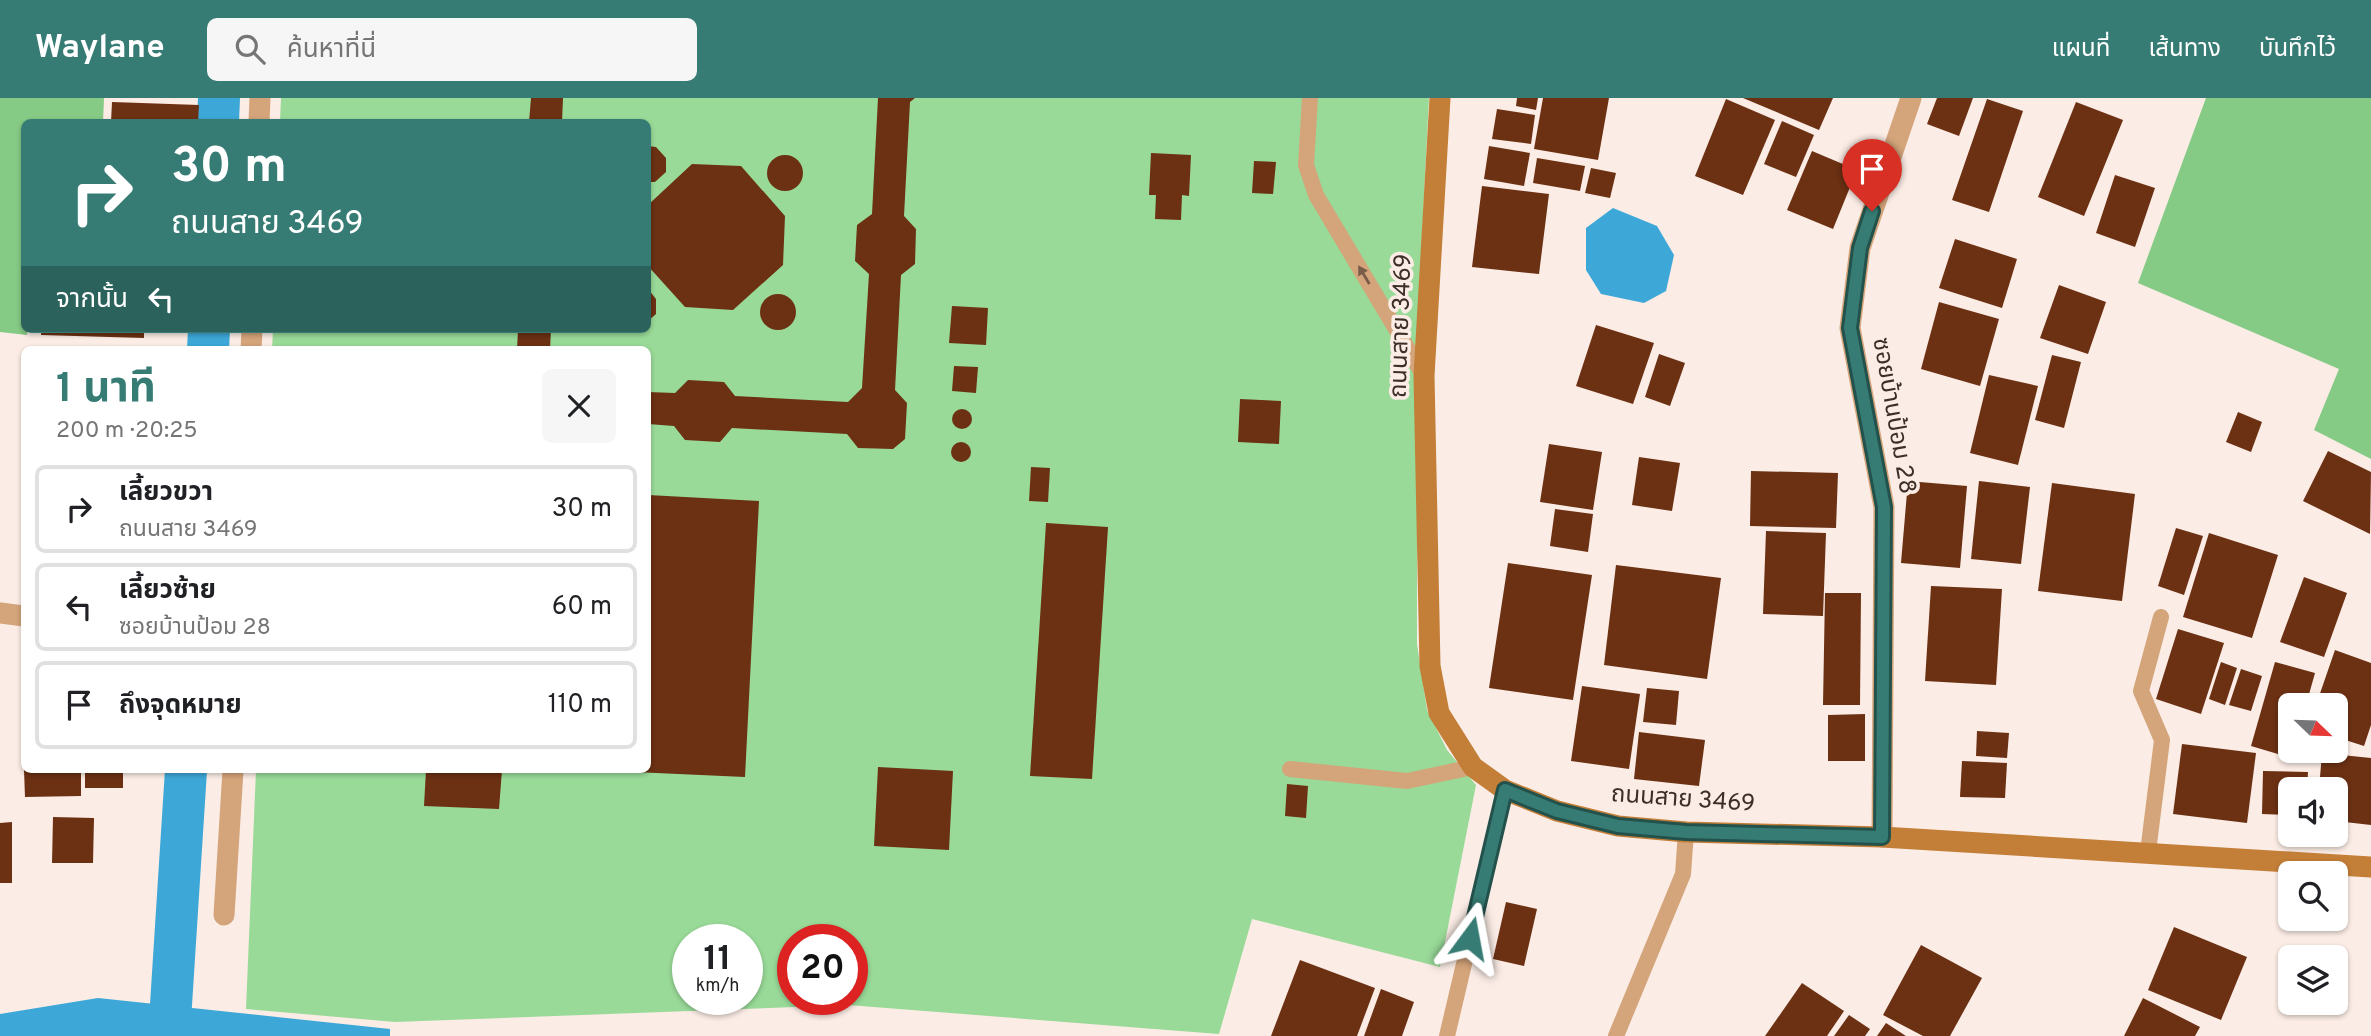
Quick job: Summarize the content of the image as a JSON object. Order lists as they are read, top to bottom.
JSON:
{
  "streets": {
    "street": ["ถนนสาย 3469", "ซอยบ้านป้อม 28"]
  },
  "crossings": [
    ["ถนนสาย 3469", "ซอยบ้านป้อม 28"]
  ],
  "north": "bottom right",
  "page": {
    "header": "Waylane",
    "search": "ค้นหาที่นี่",
    "nav": ["แผนที่", "เส้นทาง", "บันทึกไว้"],
    "turn": ["30 m", "ถนนสาย 3469"],
    "then": "จากนั้น",
    "heading": ["1 นาที", "200 m · 20:25"],
    "list": [
      {
        "name": "เลี้ยวขวา",
        "note": "ถนนสาย 3469",
        "value": "30 m"
      },
      {
        "name": "เลี้ยวซ้าย",
        "note": "ซอยบ้านป้อม 28",
        "value": "60 m"
      },
      {
        "name": "ถึงจุดหมาย",
        "value": "110 m"
      }
    ],
    "speed": "11 km/h",
    "limit": "20"
  }
}
